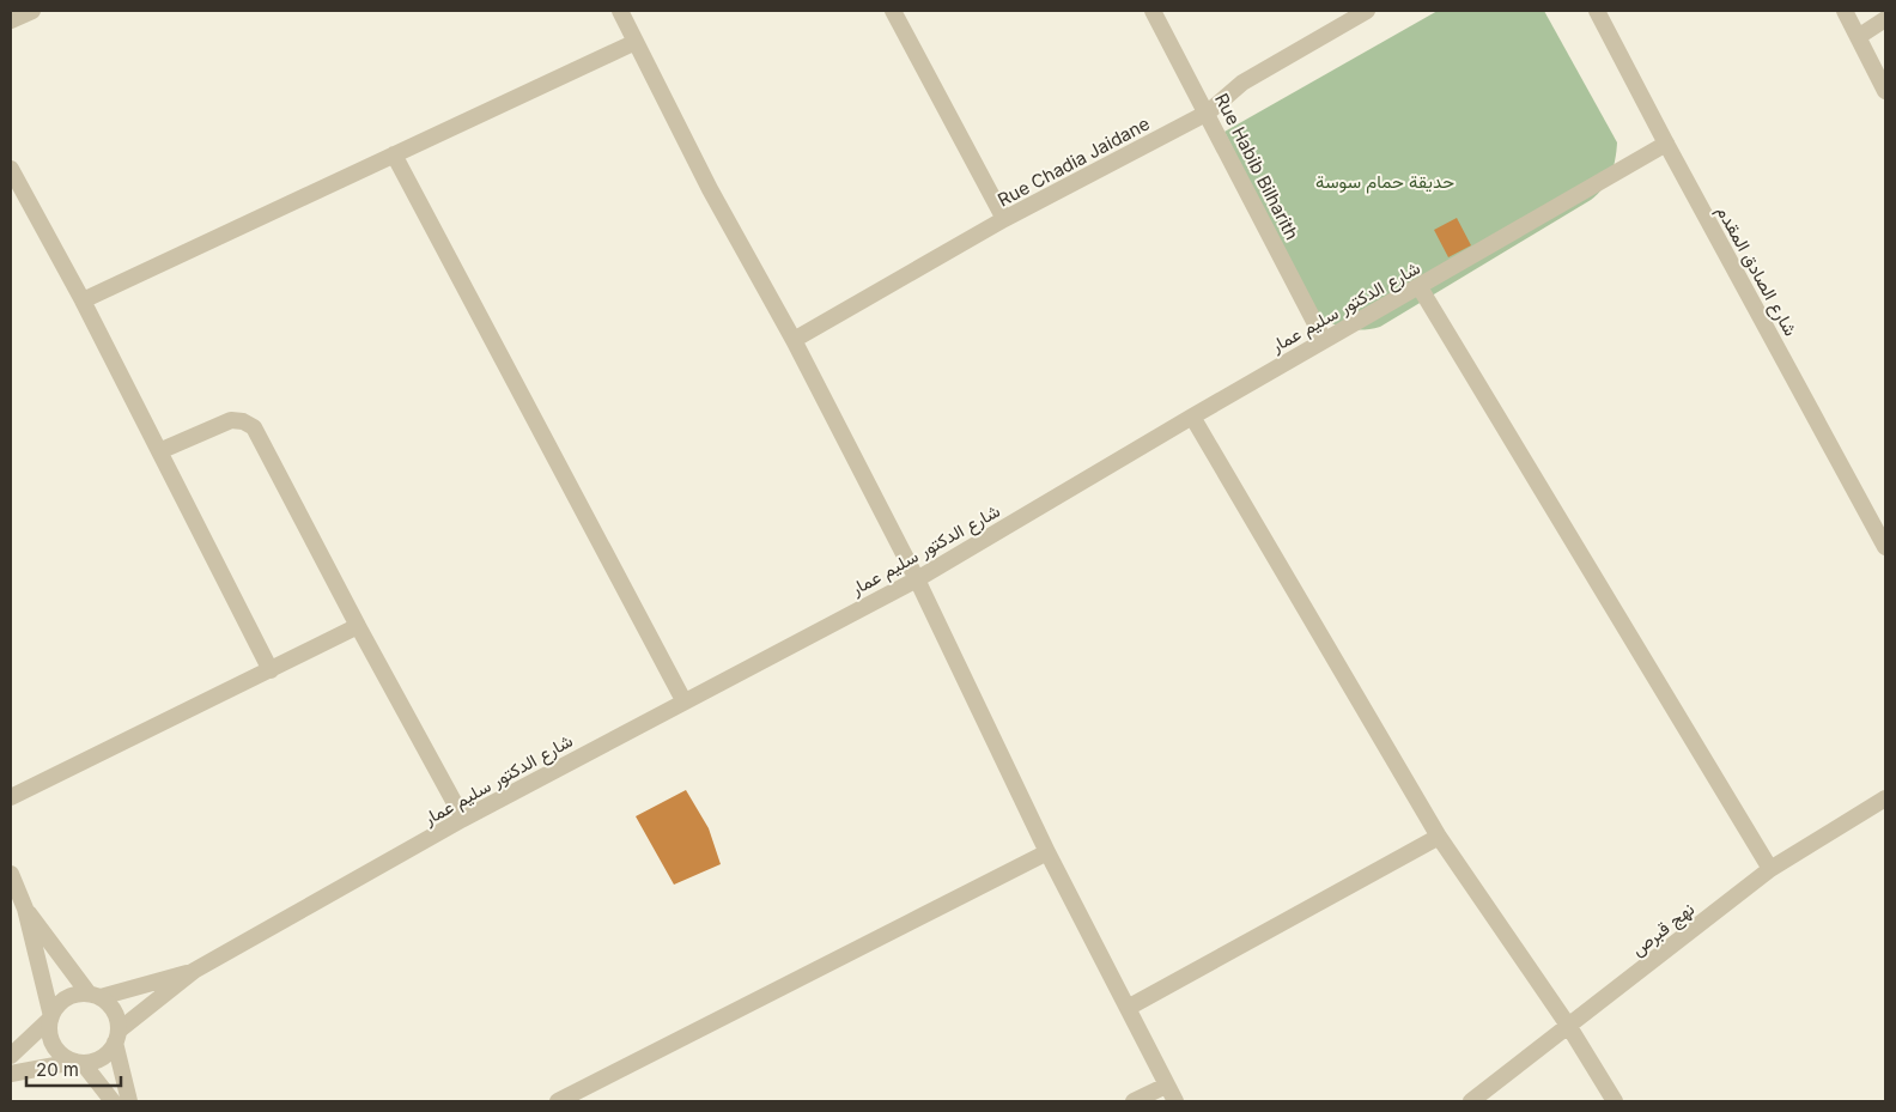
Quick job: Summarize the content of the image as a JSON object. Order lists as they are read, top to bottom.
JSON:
{
  "streets": {
    "street": [
      "Rue Chadia Jaidane",
      "Rue Habib Bilharith",
      "شارع الصادق المقدم",
      "شارع الدكتور سليم عمار",
      "نهج قبرص"
    ]
  },
  "crossings": [
    ["Rue Chadia Jaidane", "Rue Habib Bilharith"],
    ["Rue Habib Bilharith", "شارع الدكتور سليم عمار"],
    ["شارع الصادق المقدم", "شارع الدكتور سليم عمار"]
  ],
  "parks": ["حديقة حمام سوسة"],
  "scale_bar": "20 m"
}
